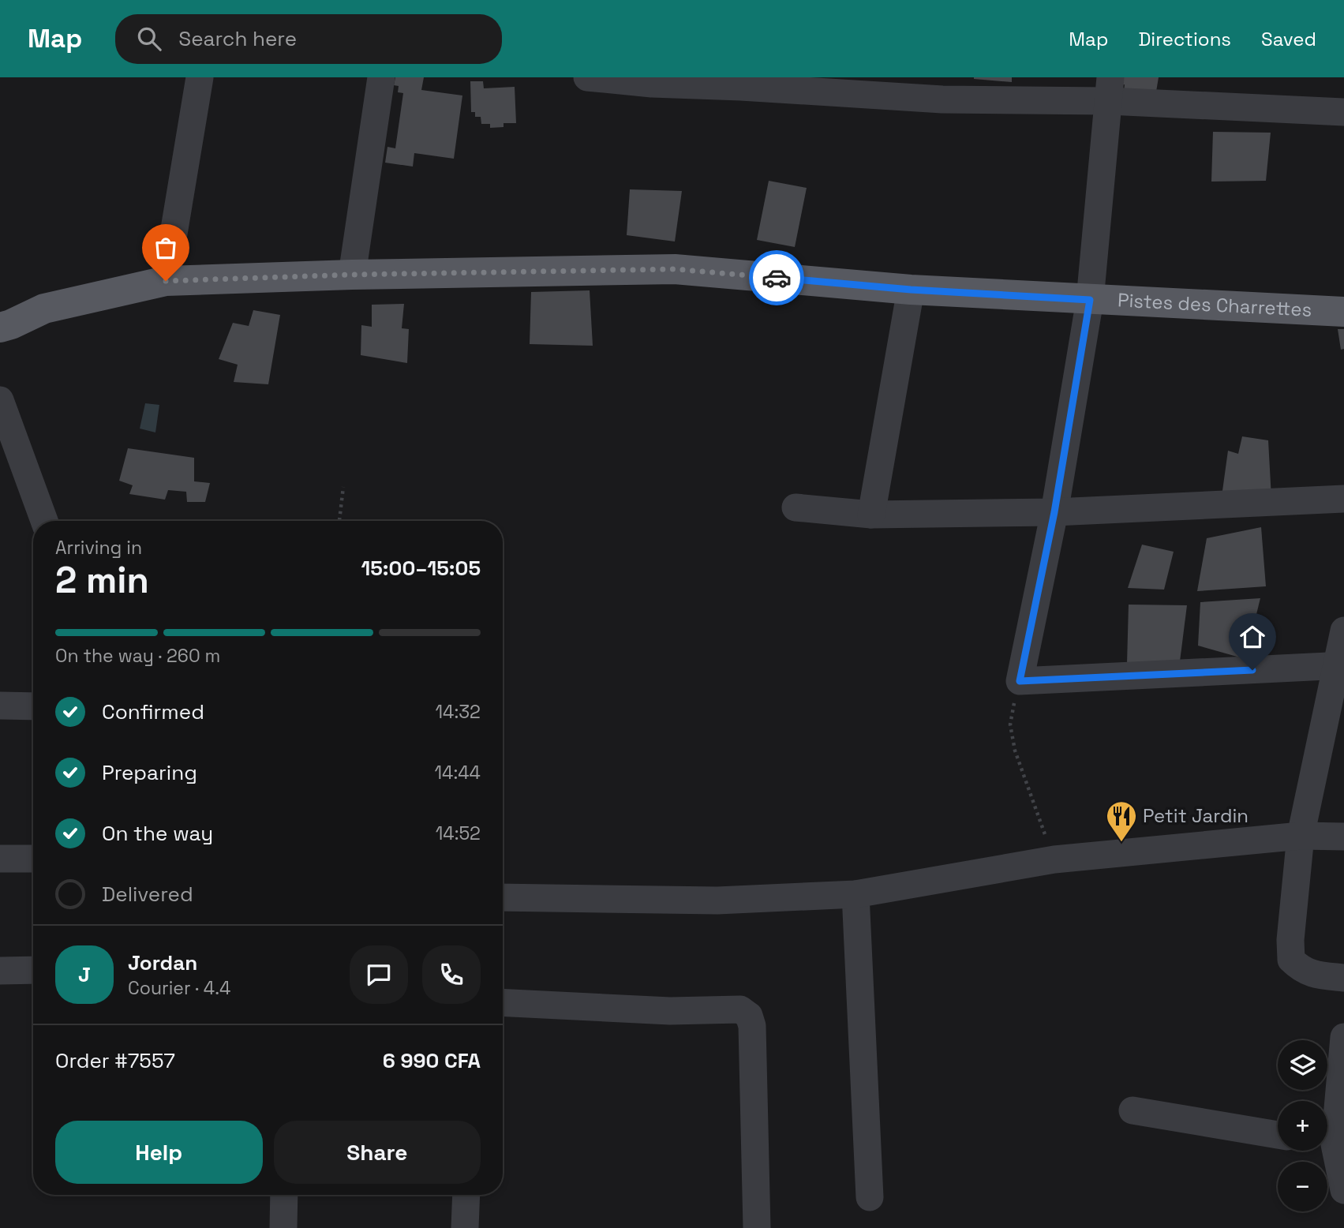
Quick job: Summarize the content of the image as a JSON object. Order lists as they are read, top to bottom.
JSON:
{
  "streets": {
    "main road": ["Pistes des Charrettes"]
  },
  "places": {
    "restaurant": ["Petit Jardin"]
  },
  "page": {
    "header": "Map",
    "search": "Search here",
    "nav": ["Map", "Directions", "Saved"],
    "heading": ["2 min", "Arriving in", "15:00–15:05"],
    "panel": [
      "Jordan",
      "Courier · 4.4",
      "Order #7557",
      "6 990 CFA"
    ],
    "bar": "On the way · 260 m",
    "list": [
      ["Confirmed", "14:32"],
      ["Preparing", "14:44"],
      ["On the way", "14:52"],
      "Delivered"
    ],
    "round": "J",
    "map_buttons": ["+", "−"],
    "buttons": ["Help", "Share"]
  }
}
